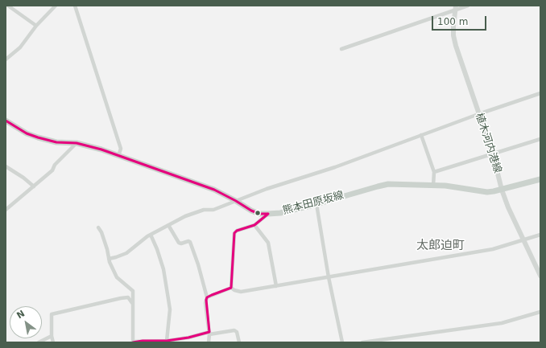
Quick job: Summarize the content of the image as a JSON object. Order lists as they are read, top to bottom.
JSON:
{
  "streets": {
    "main road": ["植木河内港線", "熊本田原坂線"]
  },
  "crossings": [
    ["植木河内港線", "熊本田原坂線"]
  ],
  "districts": ["太郎迫町"],
  "scale_bar": "100 m",
  "north": "top left"
}
